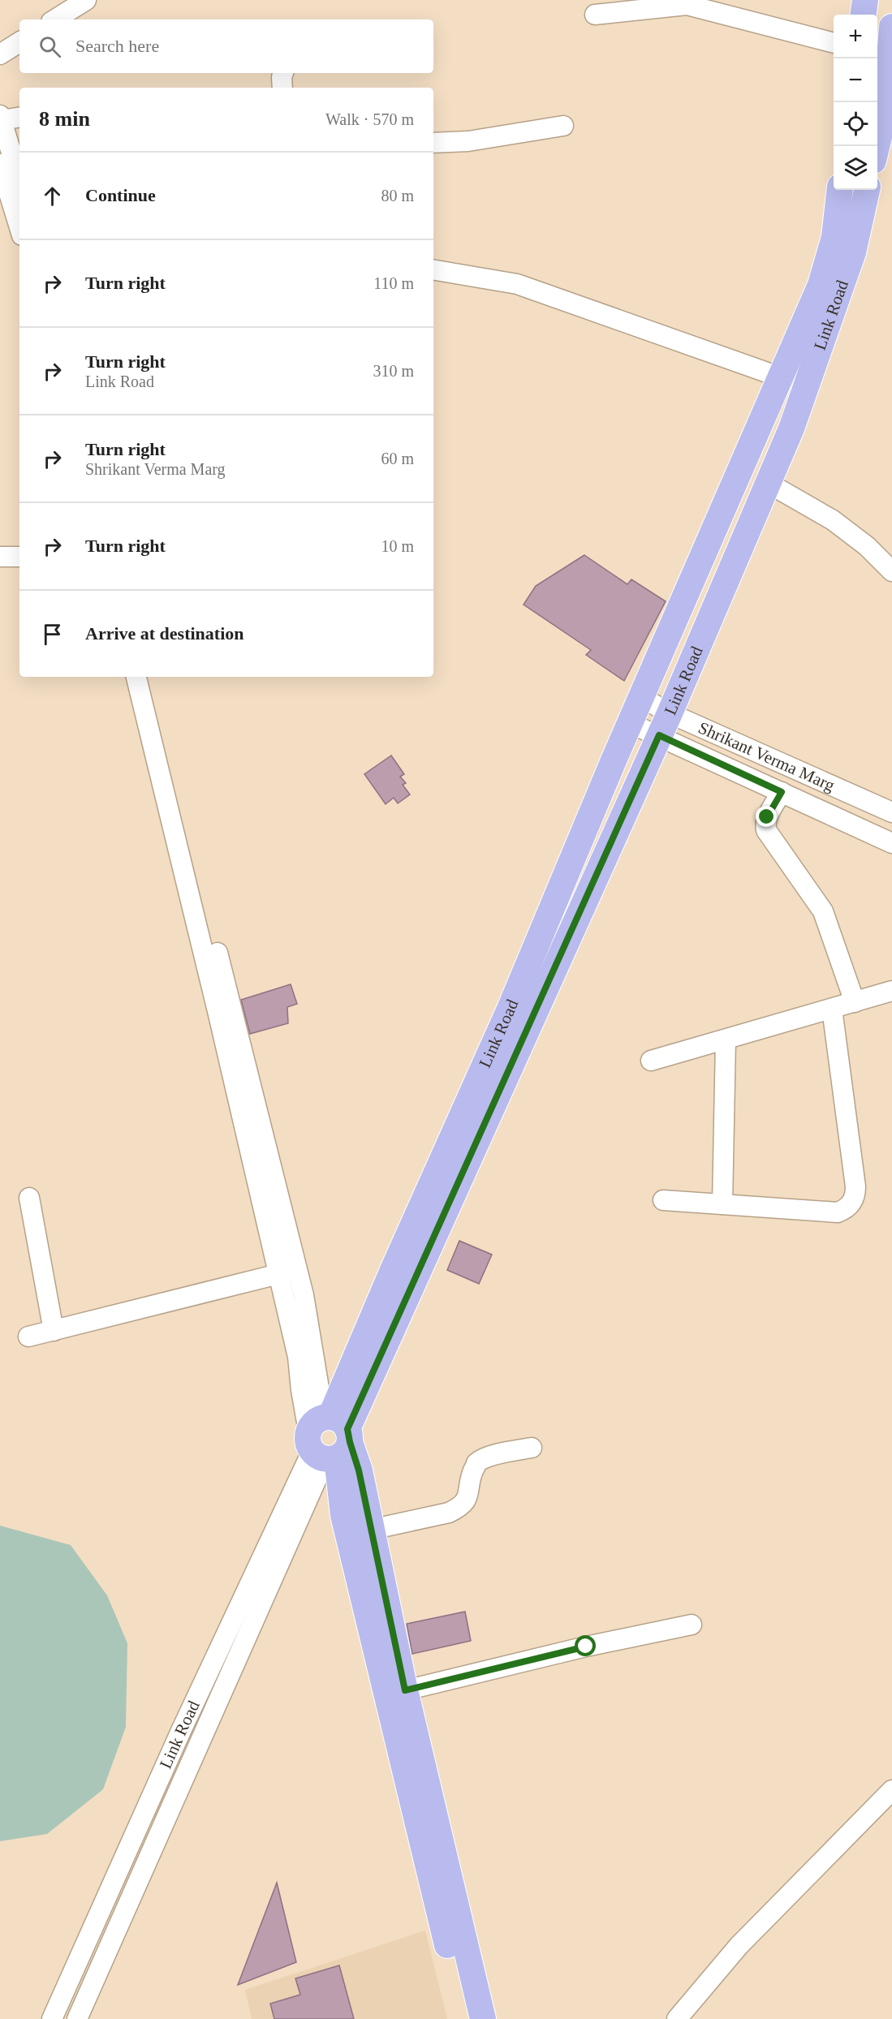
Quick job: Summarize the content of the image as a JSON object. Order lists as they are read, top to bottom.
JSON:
{
  "streets": {
    "main road": ["Link Road"],
    "street": ["Shrikant Verma Marg"]
  },
  "crossings": [
    ["Link Road", "Shrikant Verma Marg"]
  ],
  "page": {
    "map_buttons": ["+", "−"],
    "search": "Search here",
    "heading": ["8 min", "Walk · 570 m"],
    "list": [
      ["Continue", "80 m"],
      ["Turn right", "110 m"],
      ["Turn right", "Link Road", "310 m"],
      ["Turn right", "Shrikant Verma Marg", "60 m"],
      ["Turn right", "10 m"],
      "Arrive at destination"
    ]
  }
}
